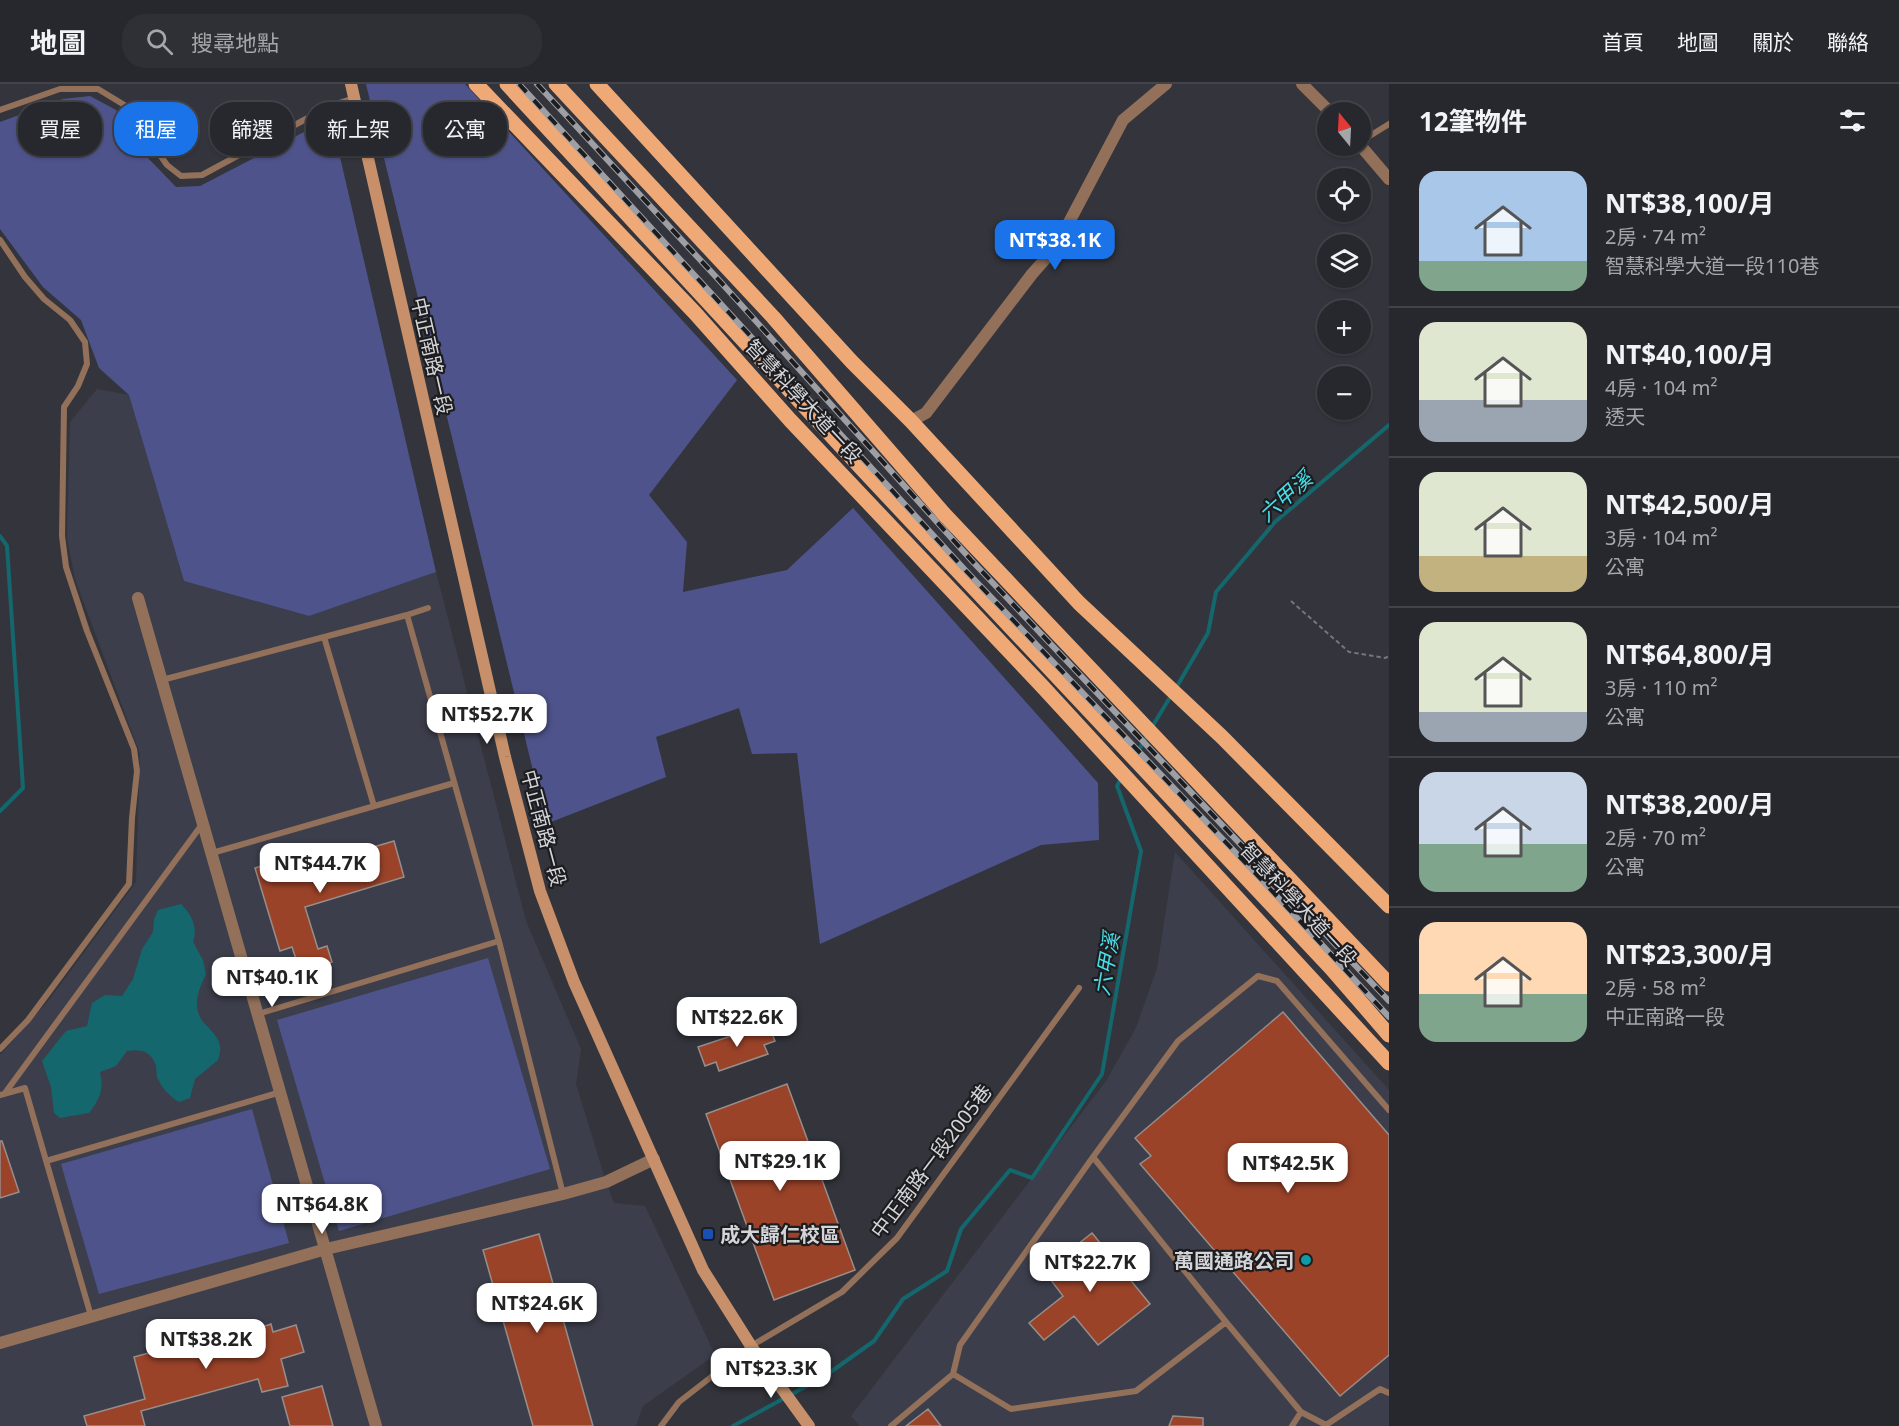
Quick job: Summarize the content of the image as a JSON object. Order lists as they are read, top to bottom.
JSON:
{
  "streets": {
    "main road": ["智慧科學大道一段"],
    "street": ["中正南路一段"],
    "lane": ["中正南路一段2005巷"]
  },
  "crossings": [
    ["中正南路一段", "中正南路一段2005巷"]
  ],
  "water": ["六甲溪"],
  "places": {
    "transit": ["成大歸仁校區"],
    "other": ["萬國通路公司"]
  },
  "north": "top",
  "page": {
    "header": "地圖",
    "search": "搜尋地點",
    "nav": [
      "首頁",
      "地圖",
      "關於",
      "聯絡"
    ],
    "heading": "12筆物件",
    "map_buttons": ["+", "−"],
    "chip": [
      "買屋",
      "租屋",
      "篩選",
      "新上架",
      "公寓"
    ],
    "list": [
      {
        "name": "NT$38,100/月",
        "note": "2房 · 74 m² · 智慧科學大道一段110巷"
      },
      {
        "name": "NT$40,100/月",
        "note": "4房 · 104 m² · 透天"
      },
      {
        "name": "NT$42,500/月",
        "note": "3房 · 104 m² · 公寓"
      },
      {
        "name": "NT$64,800/月",
        "note": "3房 · 110 m² · 公寓"
      },
      {
        "name": "NT$38,200/月",
        "note": "2房 · 70 m² · 公寓"
      },
      {
        "name": "NT$23,300/月",
        "note": "2房 · 58 m² · 中正南路一段"
      }
    ],
    "price": [
      "NT$38.1K",
      "NT$52.7K",
      "NT$44.7K",
      "NT$40.1K",
      "NT$22.6K",
      "NT$29.1K",
      "NT$42.5K",
      "NT$64.8K",
      "NT$22.7K",
      "NT$24.6K",
      "NT$38.2K",
      "NT$23.3K"
    ]
  }
}
